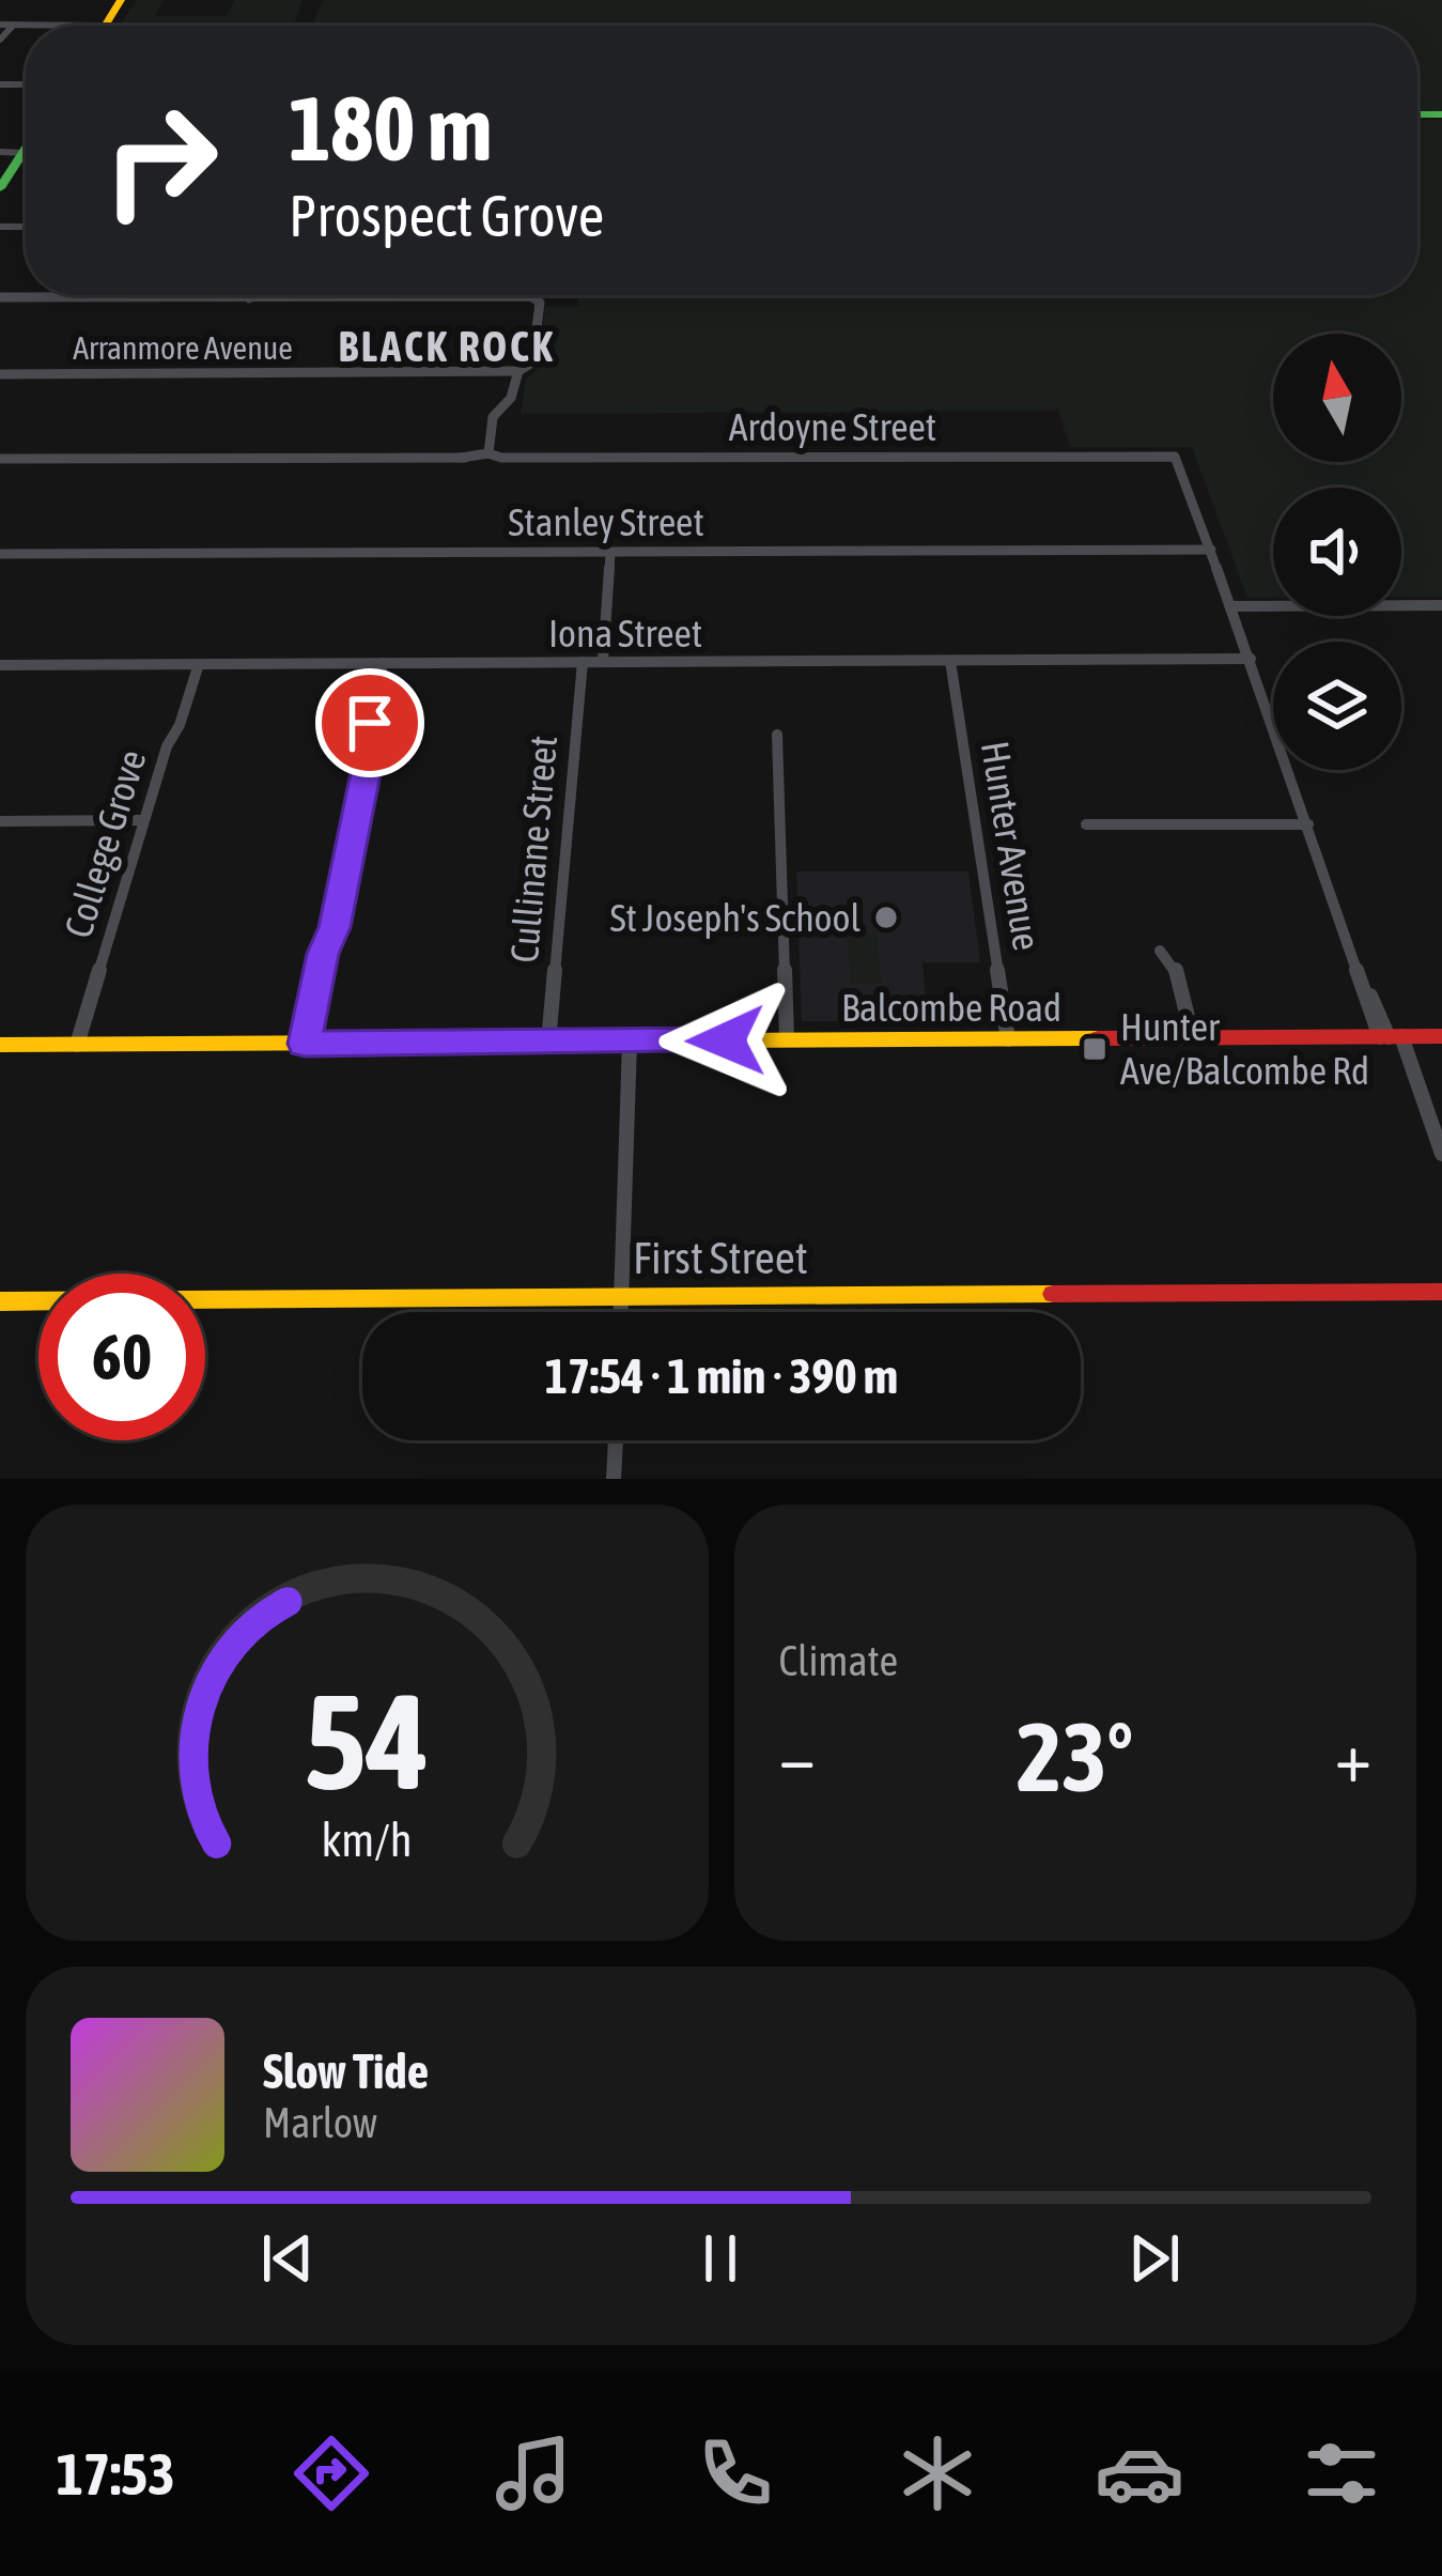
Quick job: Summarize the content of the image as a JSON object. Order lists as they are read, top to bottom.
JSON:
{
  "streets": {
    "main road": ["Balcombe Road", "First Street"],
    "street": [
      "Arranmore Avenue",
      "Ardoyne Street",
      "Stanley Street",
      "Iona Street",
      "College Grove",
      "Hunter Avenue",
      "Cullinane Street"
    ]
  },
  "crossings": [
    ["Ardoyne Street", "Stanley Street"],
    ["Iona Street", "College Grove"],
    ["Iona Street", "Hunter Avenue"],
    ["Iona Street", "Cullinane Street"],
    ["College Grove", "Balcombe Road"],
    ["Hunter Avenue", "Balcombe Road"],
    ["Cullinane Street", "Balcombe Road"]
  ],
  "districts": ["BLACK ROCK"],
  "places": {
    "other": ["St Joseph's School"],
    "transit": ["Hunter Ave/Balcombe Rd"]
  },
  "north": "top",
  "page": {
    "turn": ["180 m", "Prospect Grove"],
    "limit": "60",
    "trip": "17:54 · 1 min · 390 m",
    "tile": "Climate",
    "heat": ["−", "23°", "+"],
    "song": ["Slow Tide", "Marlow"],
    "tabs": "17:53",
    "gauge": ["54", "km/h"]
  }
}
